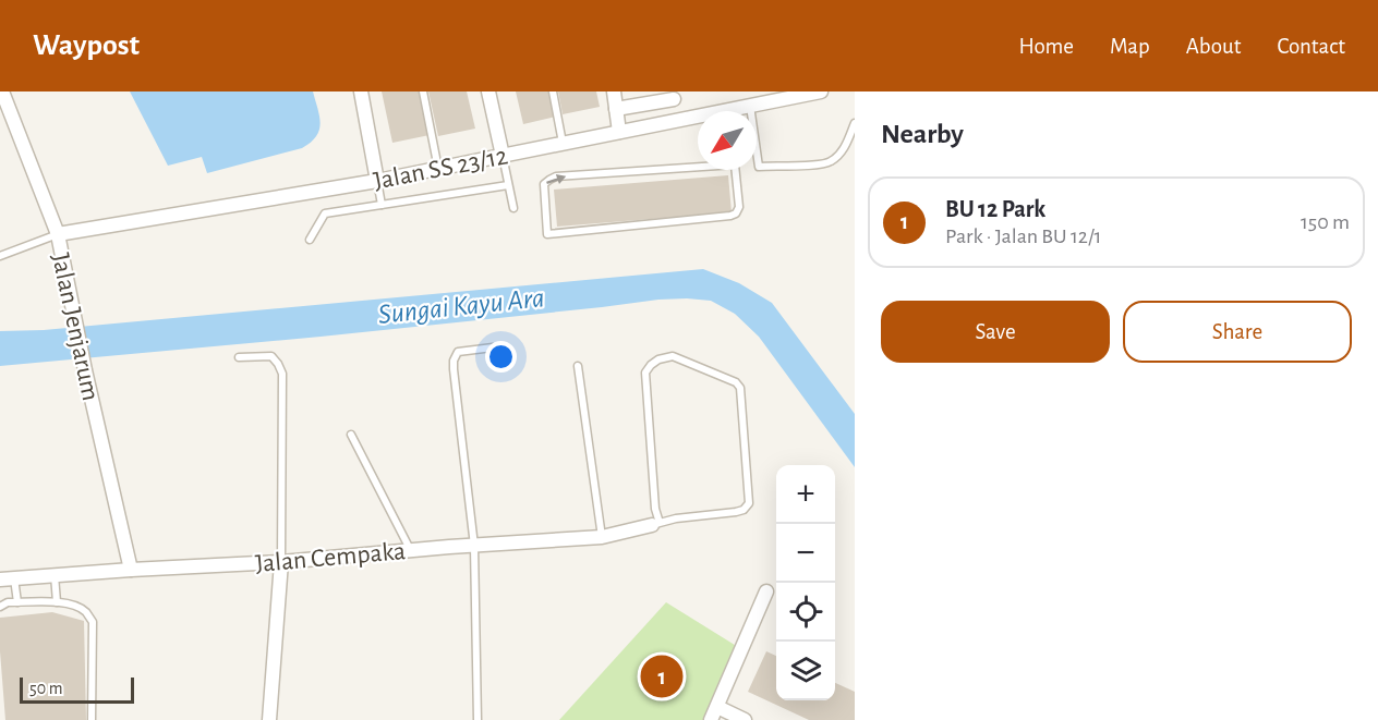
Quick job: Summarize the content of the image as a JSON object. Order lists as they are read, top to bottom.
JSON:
{
  "streets": {
    "street": ["Jalan SS 23/12", "Jalan Jenjarum", "Jalan Cempaka"]
  },
  "crossings": [
    ["Jalan SS 23/12", "Jalan Jenjarum"],
    ["Jalan Jenjarum", "Jalan Cempaka"]
  ],
  "water": ["Sungai Kayu Ara"],
  "scale_bar": "50 m",
  "north": "bottom left",
  "page": {
    "header": "Waypost",
    "nav": [
      "Home",
      "Map",
      "About",
      "Contact"
    ],
    "heading": "Nearby",
    "list": [
      {
        "mark": "1",
        "name": "BU 12 Park",
        "note": "Park · Jalan BU 12/1",
        "value": "150 m"
      }
    ],
    "buttons": ["Save", "Share"],
    "map_buttons": ["+", "−"],
    "pins": "1",
    "scale": "50 m"
  }
}
